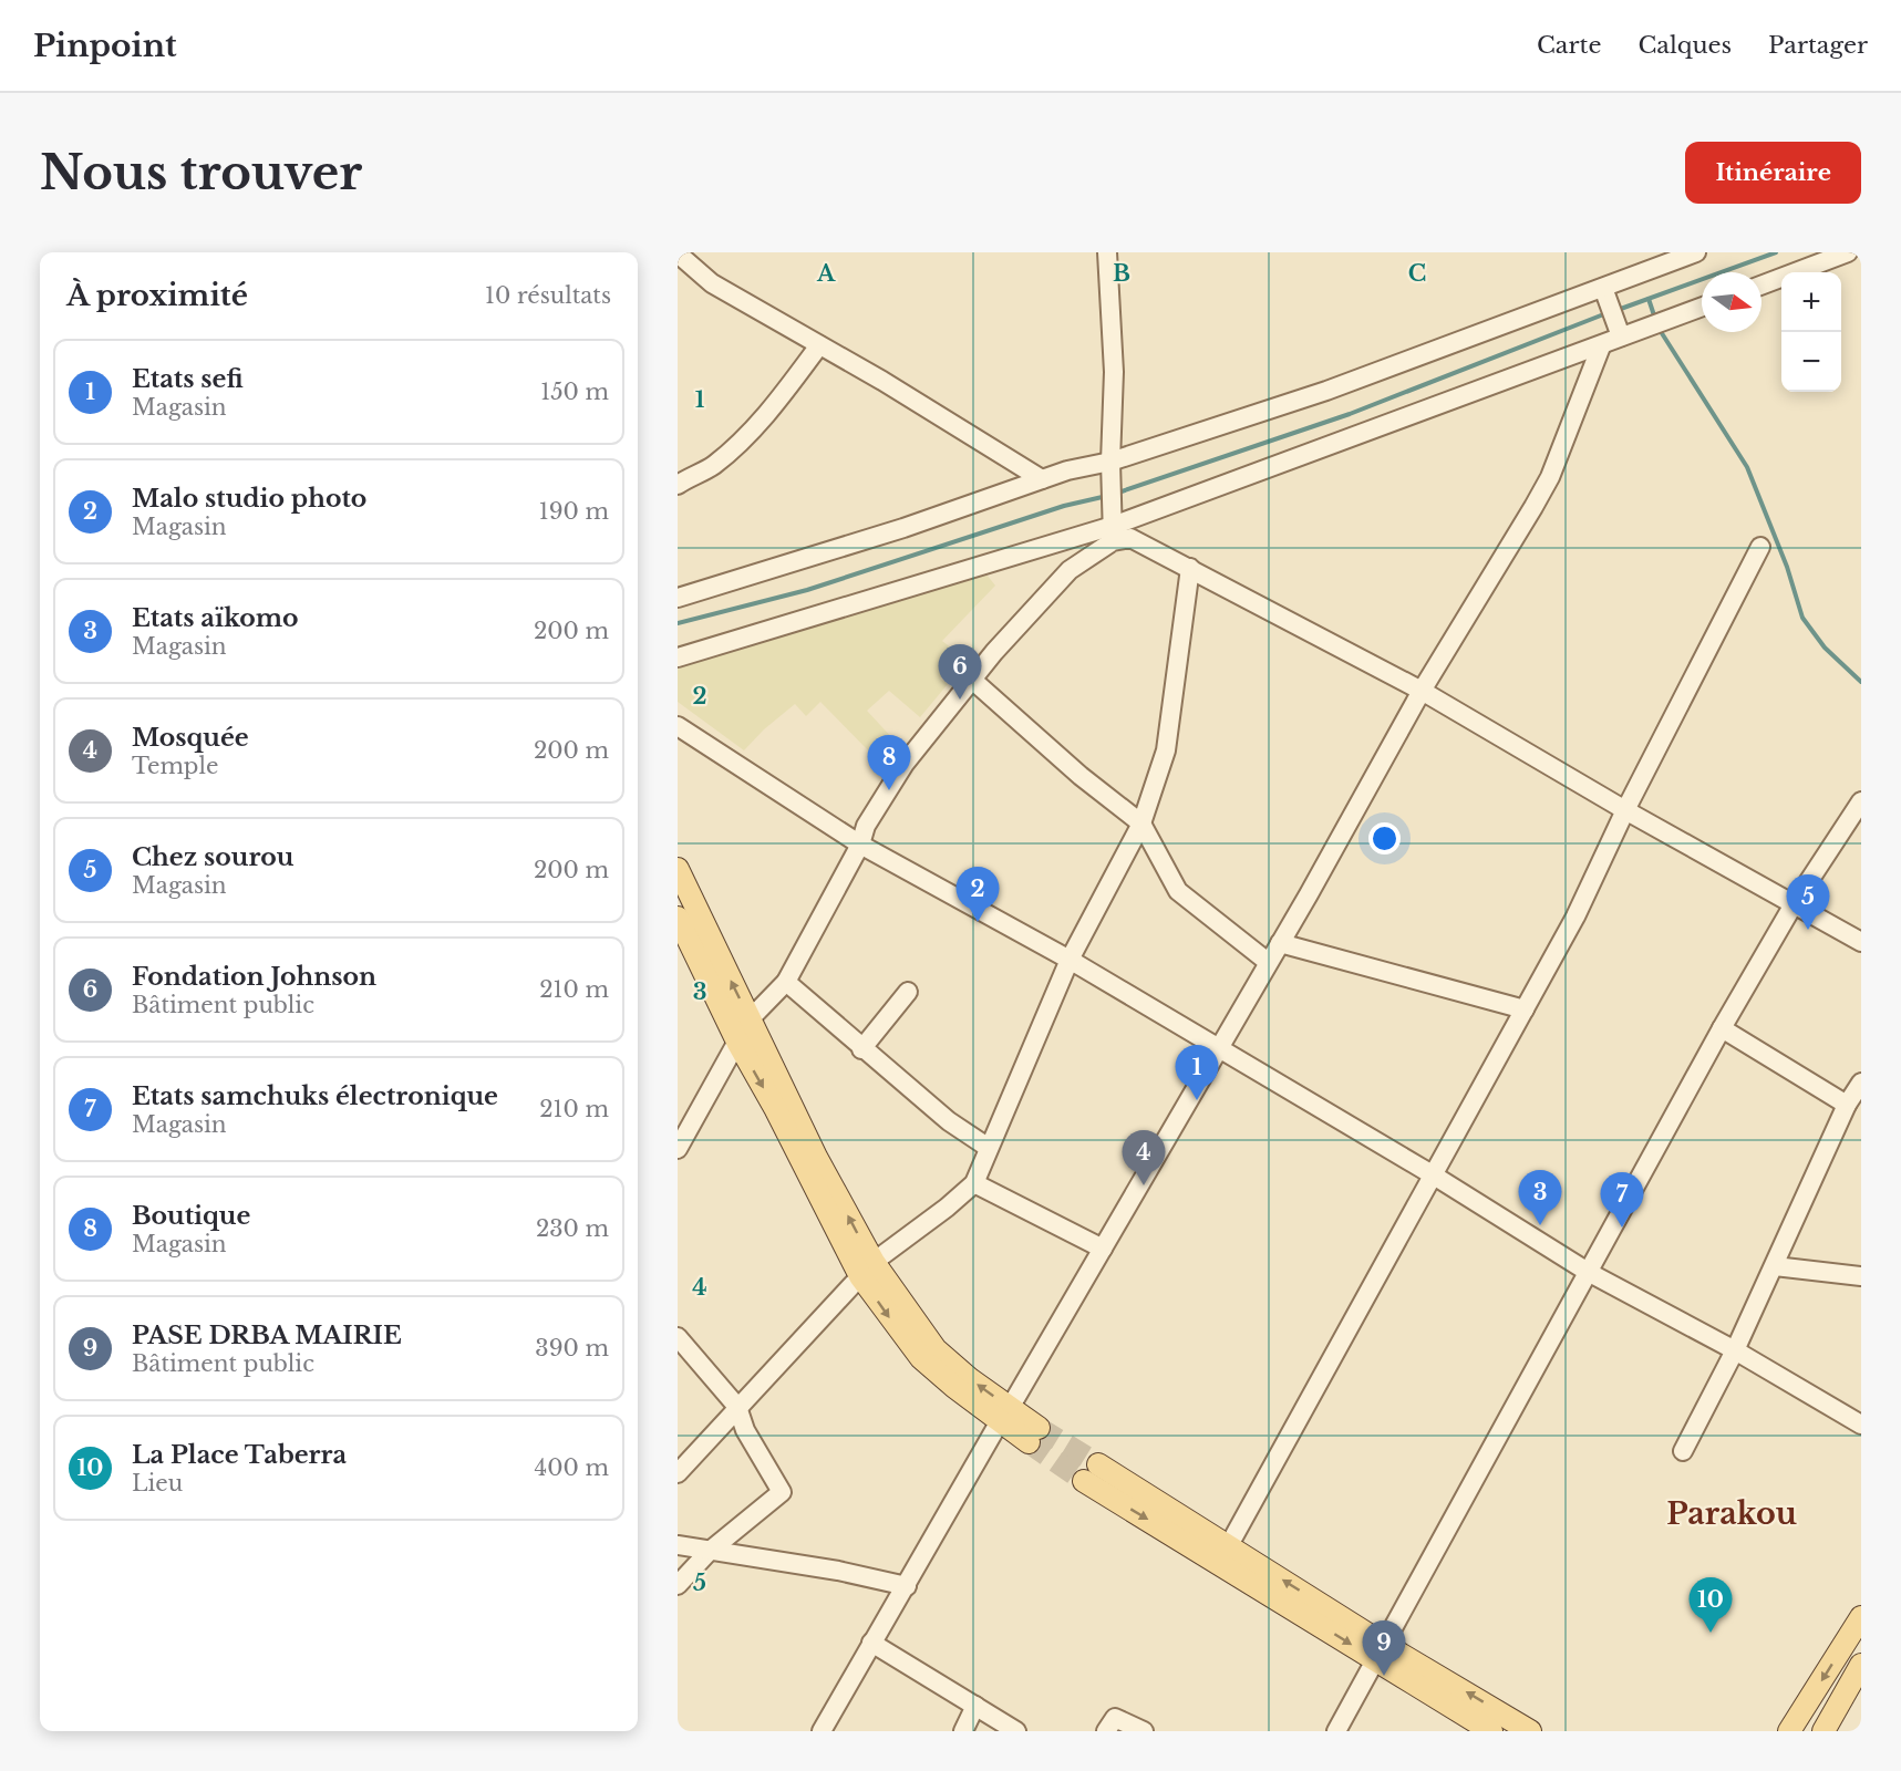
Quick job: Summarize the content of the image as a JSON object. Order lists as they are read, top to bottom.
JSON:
{
  "districts": ["Parakou"],
  "north": "right",
  "page": {
    "header": "Pinpoint",
    "nav": ["Carte", "Calques", "Partager"],
    "buttons": "Itinéraire",
    "title": "Nous trouver",
    "heading": ["À proximité", "10 résultats"],
    "map_buttons": ["+", "−"],
    "list": [
      {
        "mark": "1",
        "name": "Etats sefi",
        "note": "Magasin",
        "value": "150 m"
      },
      {
        "mark": "2",
        "name": "Malo studio photo",
        "note": "Magasin",
        "value": "190 m"
      },
      {
        "mark": "3",
        "name": "Etats aïkomo",
        "note": "Magasin",
        "value": "200 m"
      },
      {
        "mark": "4",
        "name": "Mosquée",
        "note": "Temple",
        "value": "200 m"
      },
      {
        "mark": "5",
        "name": "Chez sourou",
        "note": "Magasin",
        "value": "200 m"
      },
      {
        "mark": "6",
        "name": "Fondation Johnson",
        "note": "Bâtiment public",
        "value": "210 m"
      },
      {
        "mark": "7",
        "name": "Etats samchuks électronique",
        "note": "Magasin",
        "value": "210 m"
      },
      {
        "mark": "8",
        "name": "Boutique",
        "note": "Magasin",
        "value": "230 m"
      },
      {
        "mark": "9",
        "name": "PASE DRBA MAIRIE",
        "note": "Bâtiment public",
        "value": "390 m"
      },
      {
        "mark": "10",
        "name": "La Place Taberra",
        "note": "Lieu",
        "value": "400 m"
      }
    ],
    "pins": [
      "6",
      "8",
      "2",
      "5",
      "1",
      "4",
      "3",
      "7",
      "10",
      "9"
    ]
  },
  "grid": {
    "columns": ["A", "B", "C"],
    "rows": [
      "1",
      "2",
      "3",
      "4",
      "5"
    ]
  }
}
